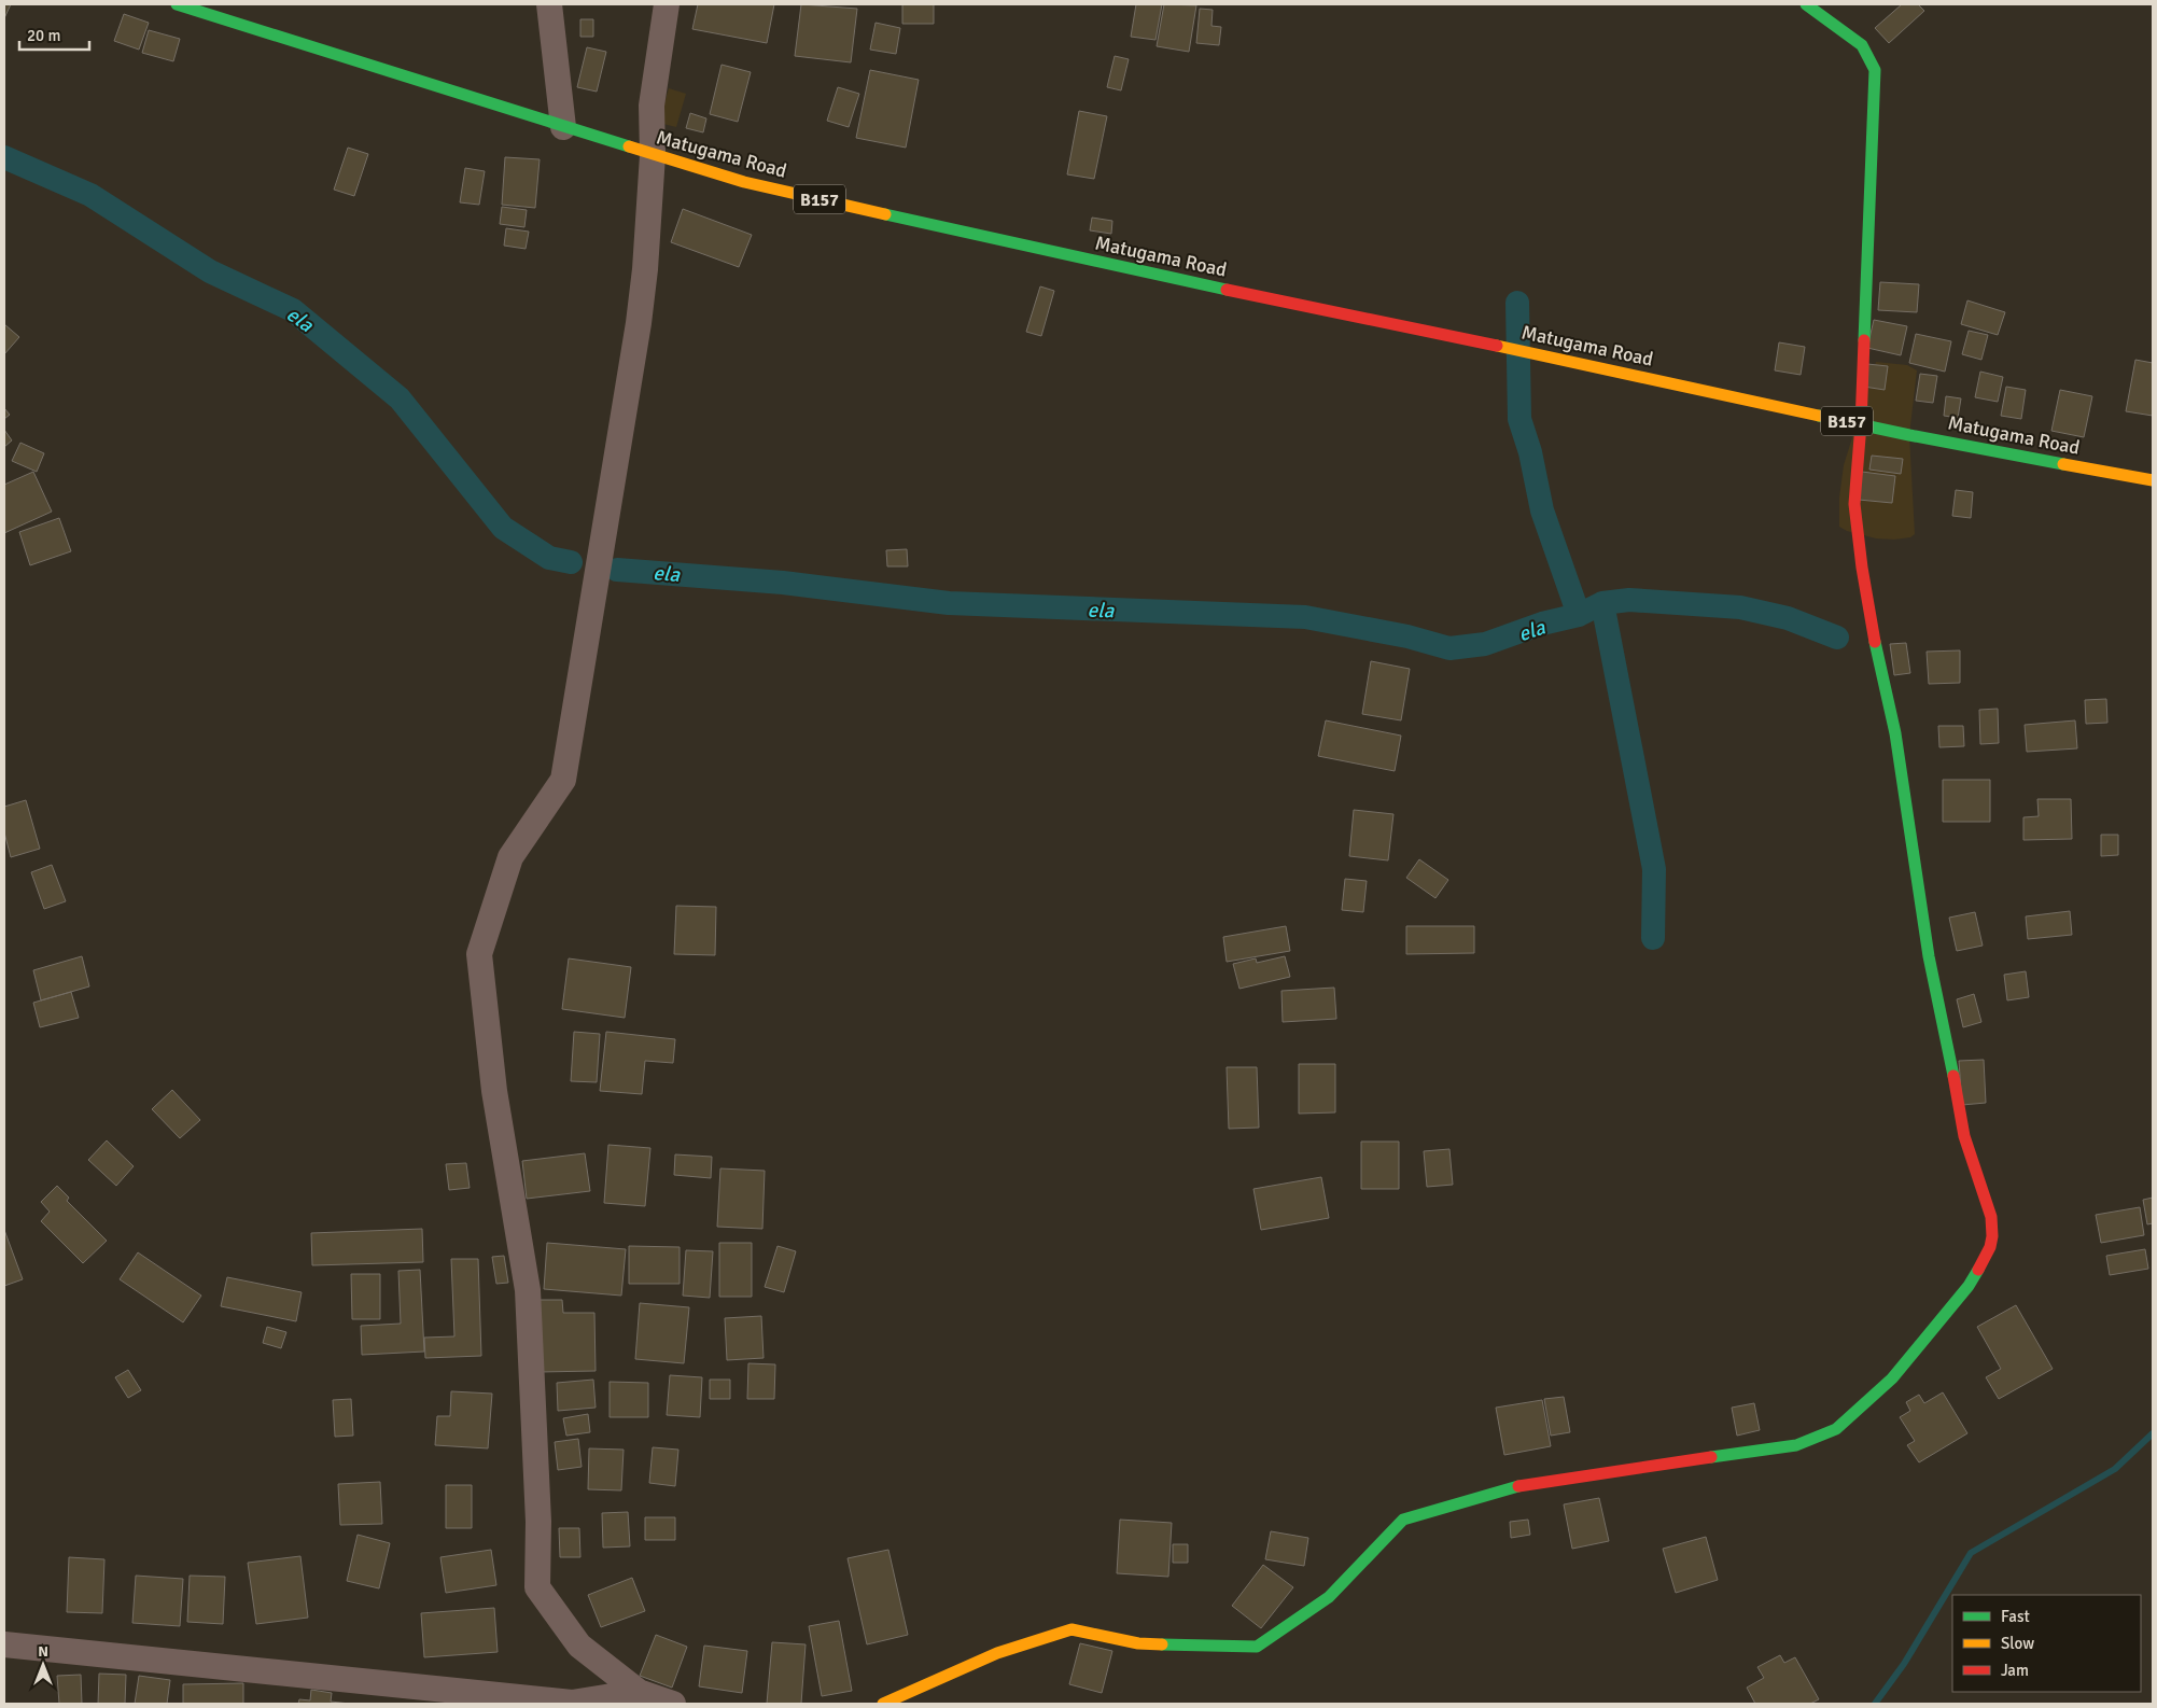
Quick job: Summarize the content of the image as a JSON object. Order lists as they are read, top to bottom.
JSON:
{
  "streets": {
    "street": ["Matugama Road", "B157"]
  },
  "water": ["ela"],
  "legend": ["Fast", "Slow", "Jam"],
  "scale_bar": "20 m",
  "north": "top"
}
